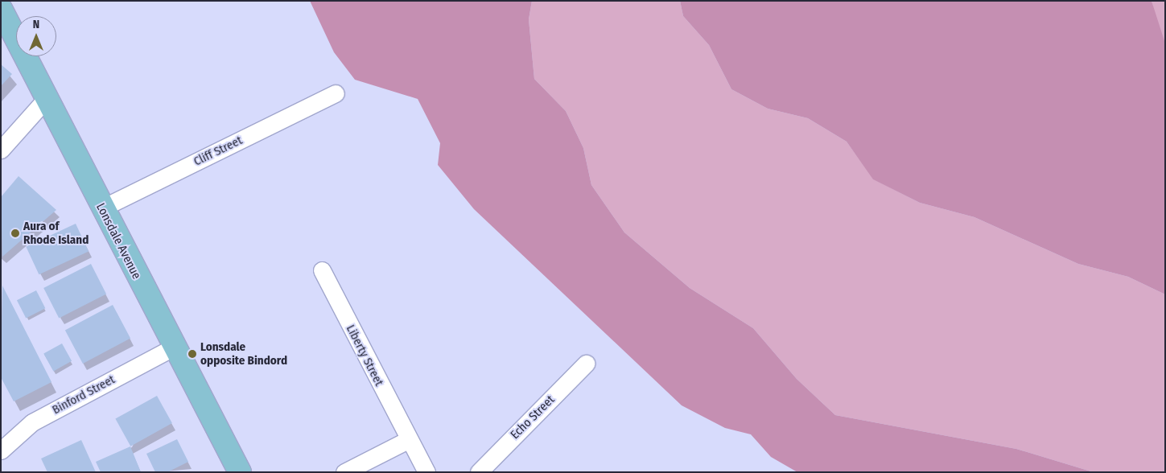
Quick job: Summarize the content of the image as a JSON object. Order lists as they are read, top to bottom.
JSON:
{
  "streets": {
    "main road": ["Lonsdale Avenue"],
    "street": [
      "Cliff Street",
      "Liberty Street",
      "Binford Street",
      "Echo Street"
    ]
  },
  "crossings": [
    ["Cliff Street", "Lonsdale Avenue"],
    ["Lonsdale Avenue", "Binford Street"]
  ],
  "places": ["Aura of Rhode Island", "Lonsdale opposite Bindord"],
  "north": "top"
}
